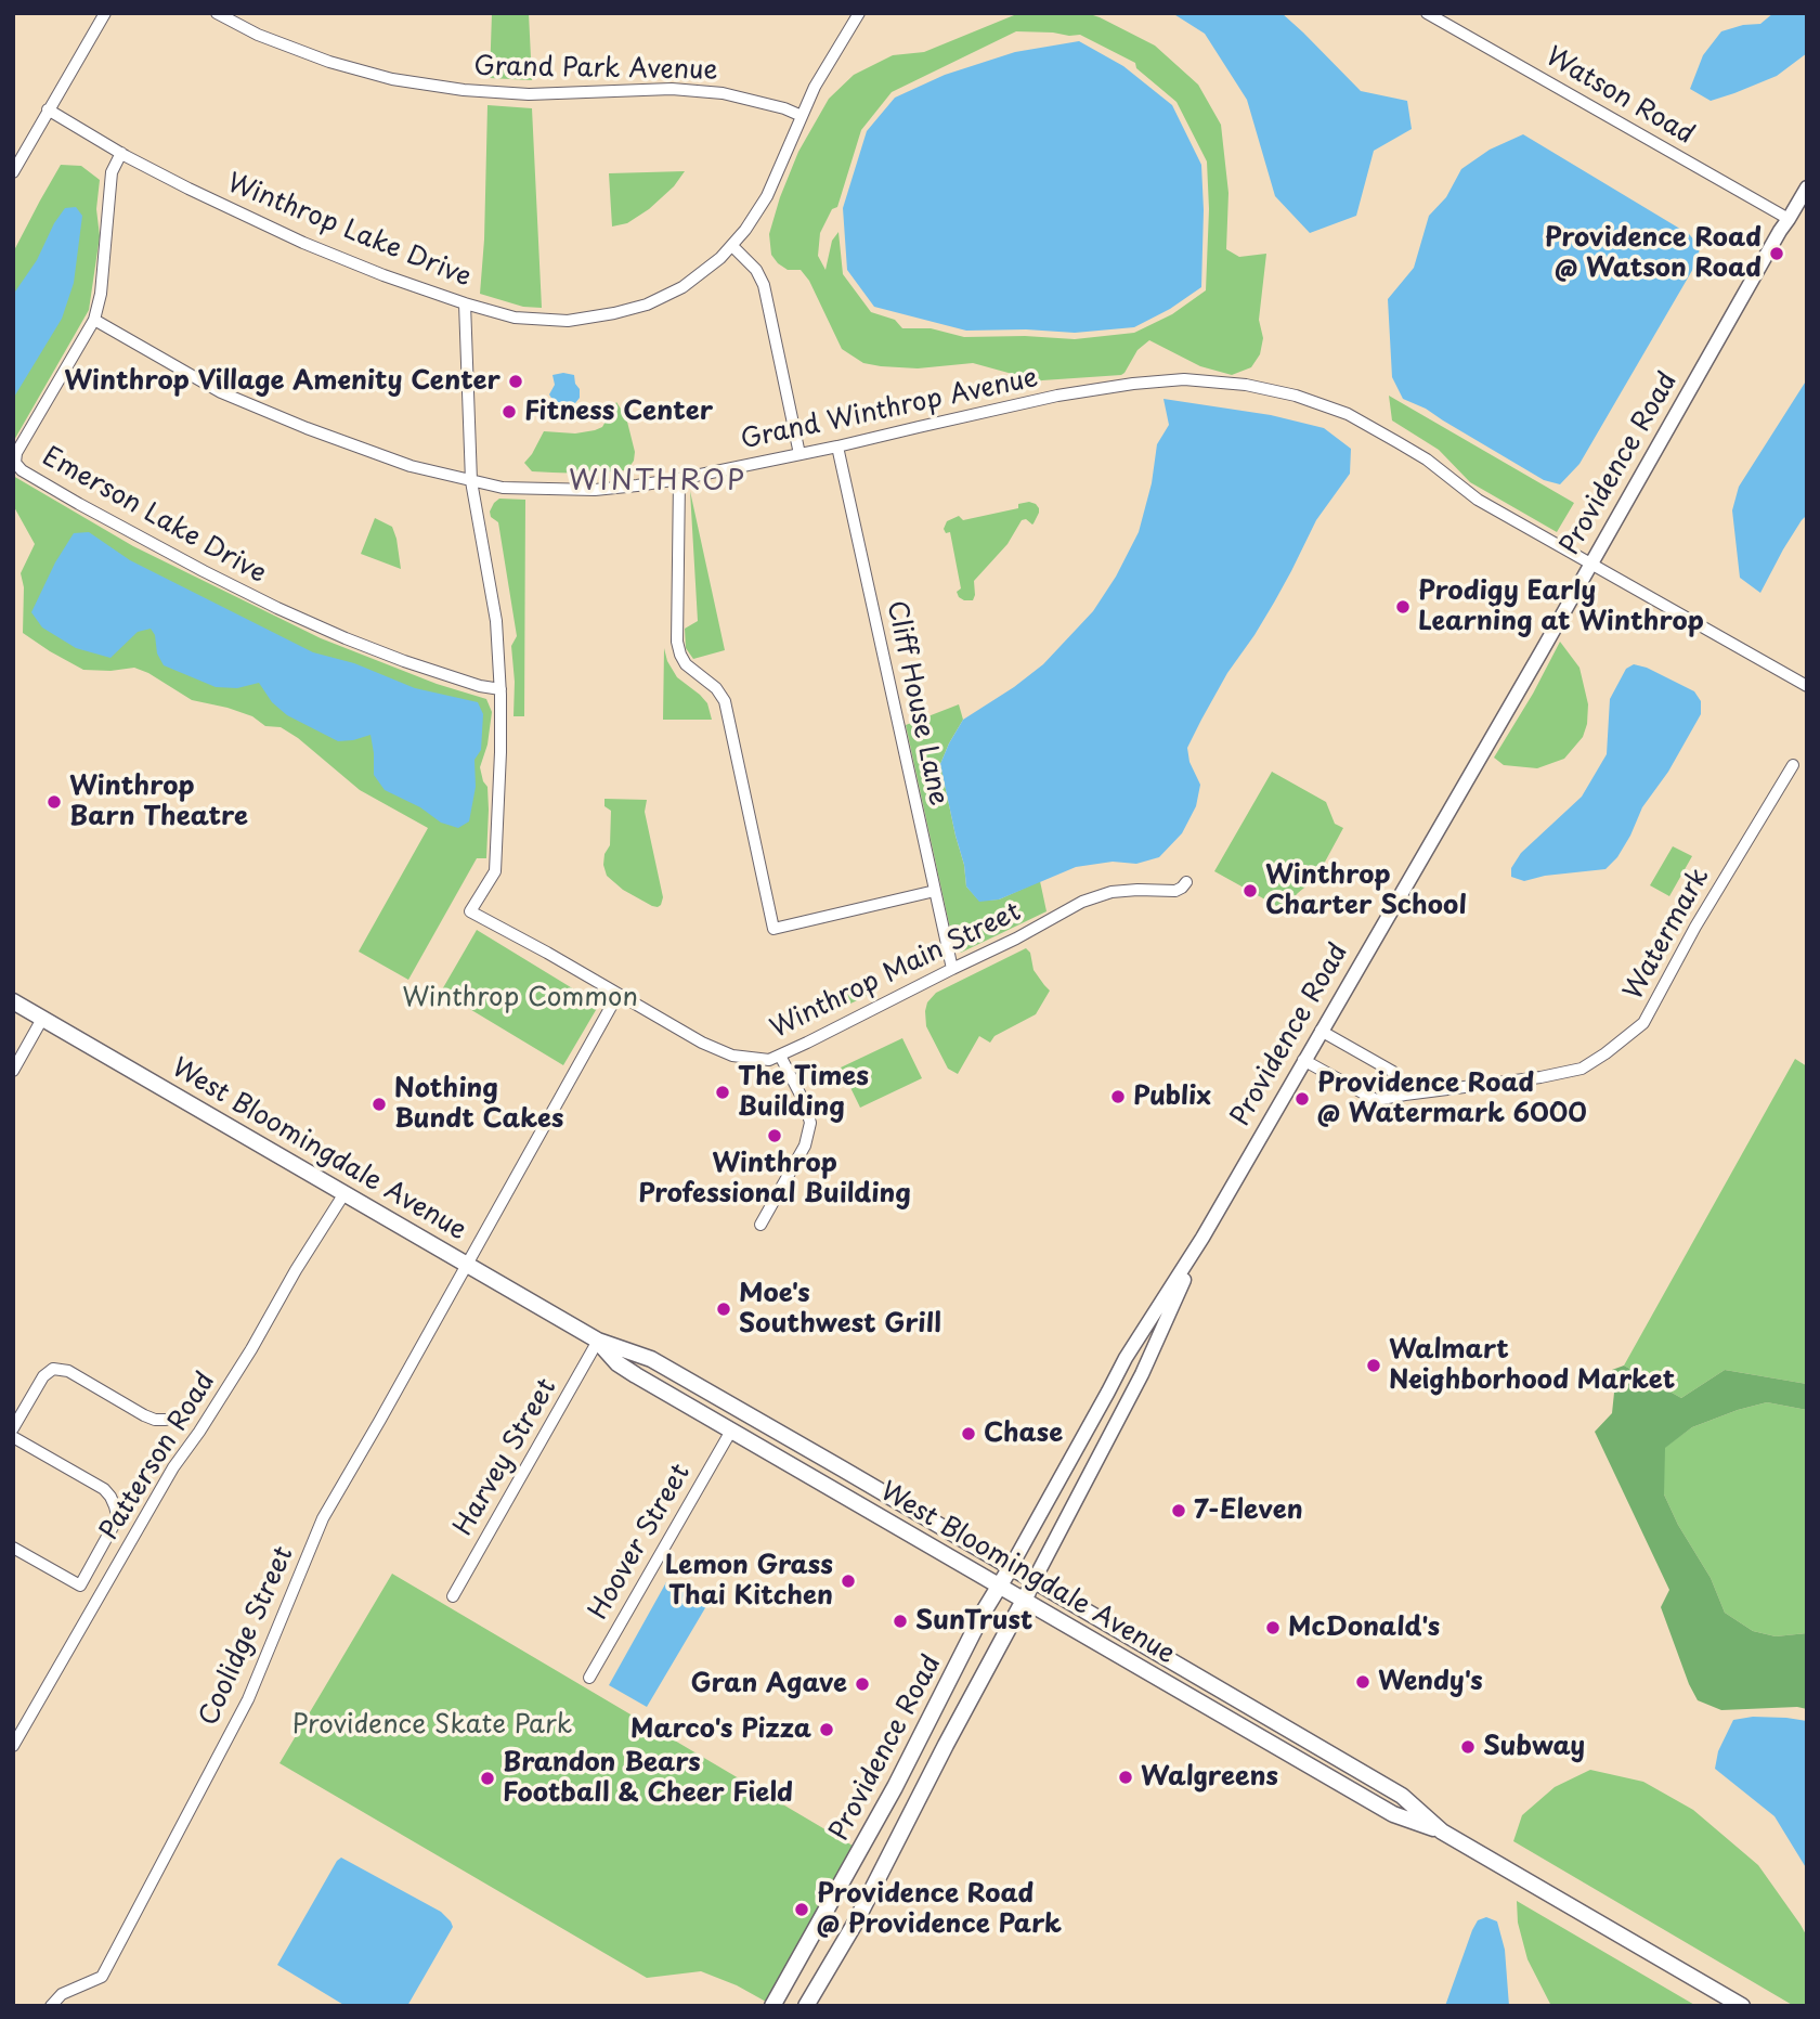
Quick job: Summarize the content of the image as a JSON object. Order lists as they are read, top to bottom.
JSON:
{
  "streets": {
    "main road": ["Providence Road", "West Bloomingdale Avenue"],
    "street": [
      "Grand Park Avenue",
      "Watson Road",
      "Winthrop Lake Drive",
      "Grand Winthrop Avenue",
      "Emerson Lake Drive",
      "Cliff House Lane",
      "Watermark",
      "Winthrop Main Street",
      "Patterson Road",
      "Harvey Street",
      "Hoover Street",
      "Coolidge Street"
    ]
  },
  "crossings": [
    ["Grand Park Avenue", "Winthrop Lake Drive"],
    ["Watson Road", "Providence Road"],
    ["Winthrop Lake Drive", "Emerson Lake Drive"],
    ["Grand Winthrop Avenue", "Providence Road"],
    ["Grand Winthrop Avenue", "Emerson Lake Drive"],
    ["Grand Winthrop Avenue", "Cliff House Lane"],
    ["Providence Road", "Watermark"],
    ["Providence Road", "West Bloomingdale Avenue"],
    ["Emerson Lake Drive", "Winthrop Main Street"],
    ["Cliff House Lane", "Winthrop Main Street"],
    ["Winthrop Main Street", "Coolidge Street"],
    ["West Bloomingdale Avenue", "Patterson Road"],
    ["West Bloomingdale Avenue", "Harvey Street"],
    ["West Bloomingdale Avenue", "Hoover Street"],
    ["West Bloomingdale Avenue", "Coolidge Street"]
  ],
  "districts": ["WINTHROP"],
  "parks": ["Winthrop Common", "Providence Skate Park"],
  "places": [
    "Providence Road @ Watson Road",
    "Winthrop Village Amenity Center",
    "Fitness Center",
    "Prodigy Early Learning at Winthrop",
    "Winthrop Barn Theatre",
    "Winthrop Charter School",
    "The Times Building",
    "Publix",
    "Providence Road @ Watermark 6000",
    "Nothing Bundt Cakes",
    "Winthrop Professional Building",
    "Moe's Southwest Grill",
    "Walmart Neighborhood Market",
    "Chase",
    "7-Eleven",
    "Lemon Grass Thai Kitchen",
    "SunTrust",
    "McDonald's",
    "Wendy's",
    "Gran Agave",
    "Marco's Pizza",
    "Subway",
    "Walgreens",
    "Brandon Bears Football & Cheer Field",
    "Providence Road @ Providence Park"
  ]
}
